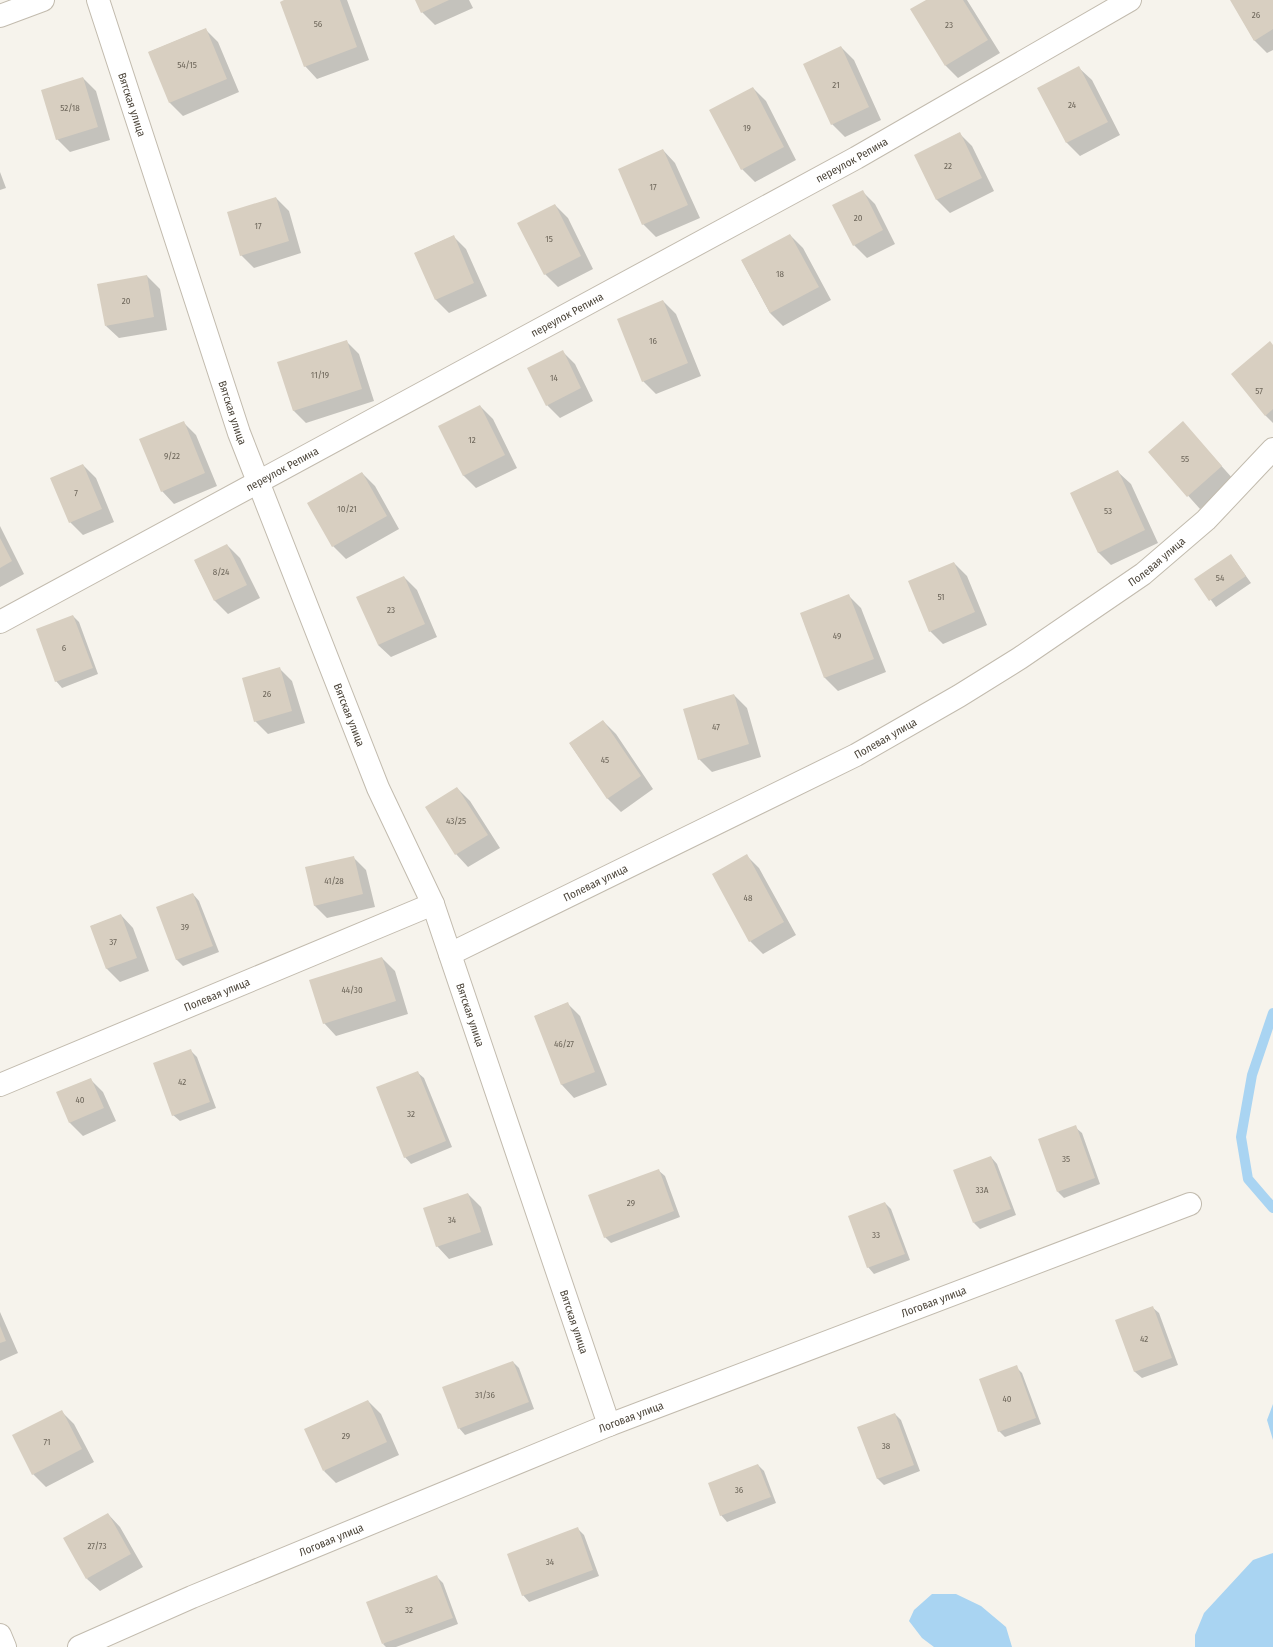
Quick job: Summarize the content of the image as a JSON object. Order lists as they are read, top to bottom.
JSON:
{
  "streets": {
    "street": [
      "Вятская улица",
      "переулок Репина",
      "Полевая улица",
      "Логовая улица"
    ]
  },
  "crossings": [
    ["Вятская улица", "переулок Репина"],
    ["Вятская улица", "Полевая улица"],
    ["Вятская улица", "Логовая улица"]
  ],
  "house_numbers": [
    "26",
    "56",
    "23",
    "54/15",
    "21",
    "24",
    "52/18",
    "19",
    "22",
    "17",
    "20",
    "17",
    "15",
    "18",
    "20",
    "16",
    "11/19",
    "14",
    "57",
    "12",
    "9/22",
    "55",
    "7",
    "10/21",
    "53",
    "8/24",
    "54",
    "51",
    "23",
    "49",
    "6",
    "26",
    "47",
    "45",
    "43/25",
    "41/28",
    "48",
    "39",
    "37",
    "44/30",
    "46/27",
    "42",
    "40",
    "32",
    "35",
    "33А",
    "29",
    "34",
    "33",
    "42",
    "31/36",
    "40",
    "29",
    "71",
    "38",
    "36",
    "27/73",
    "34",
    "32"
  ]
}
